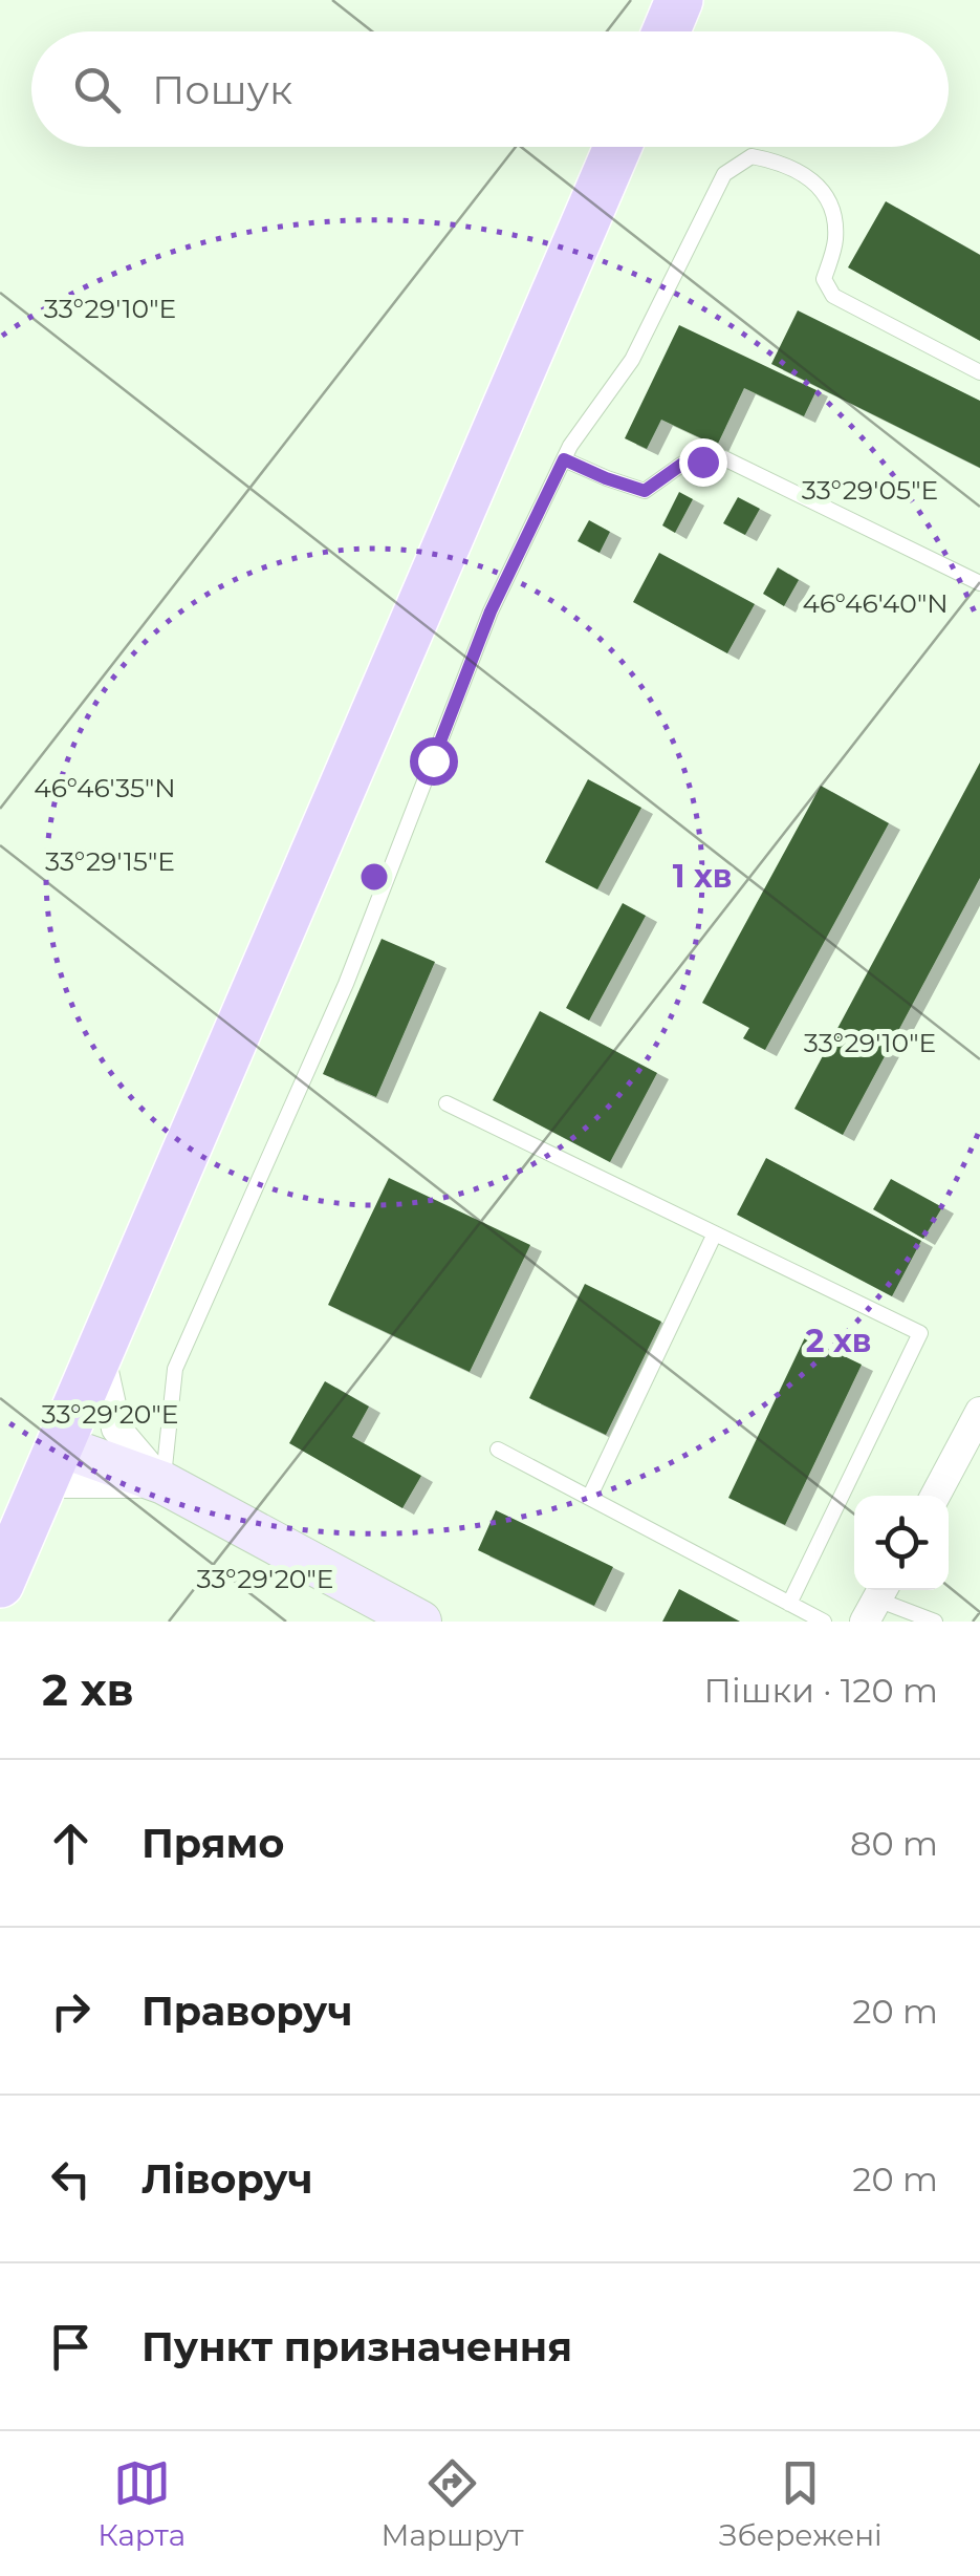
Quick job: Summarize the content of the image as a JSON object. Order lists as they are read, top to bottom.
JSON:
{
  "page": {
    "search": "Пошук",
    "heading": ["2 хв", "Пішки · 120 m"],
    "list": [
      ["Прямо", "80 m"],
      ["Праворуч", "20 m"],
      ["Ліворуч", "20 m"],
      "Пункт призначення"
    ],
    "nav": ["Карта", "Маршрут", "Збережені"]
  },
  "coordinates": [
    "33°29'10\"E",
    "33°29'05\"E",
    "46°46'40\"N",
    "46°46'35\"N",
    "33°29'15\"E",
    "33°29'20\"E"
  ],
  "rings": ["1 хв", "2 хв"]
}
